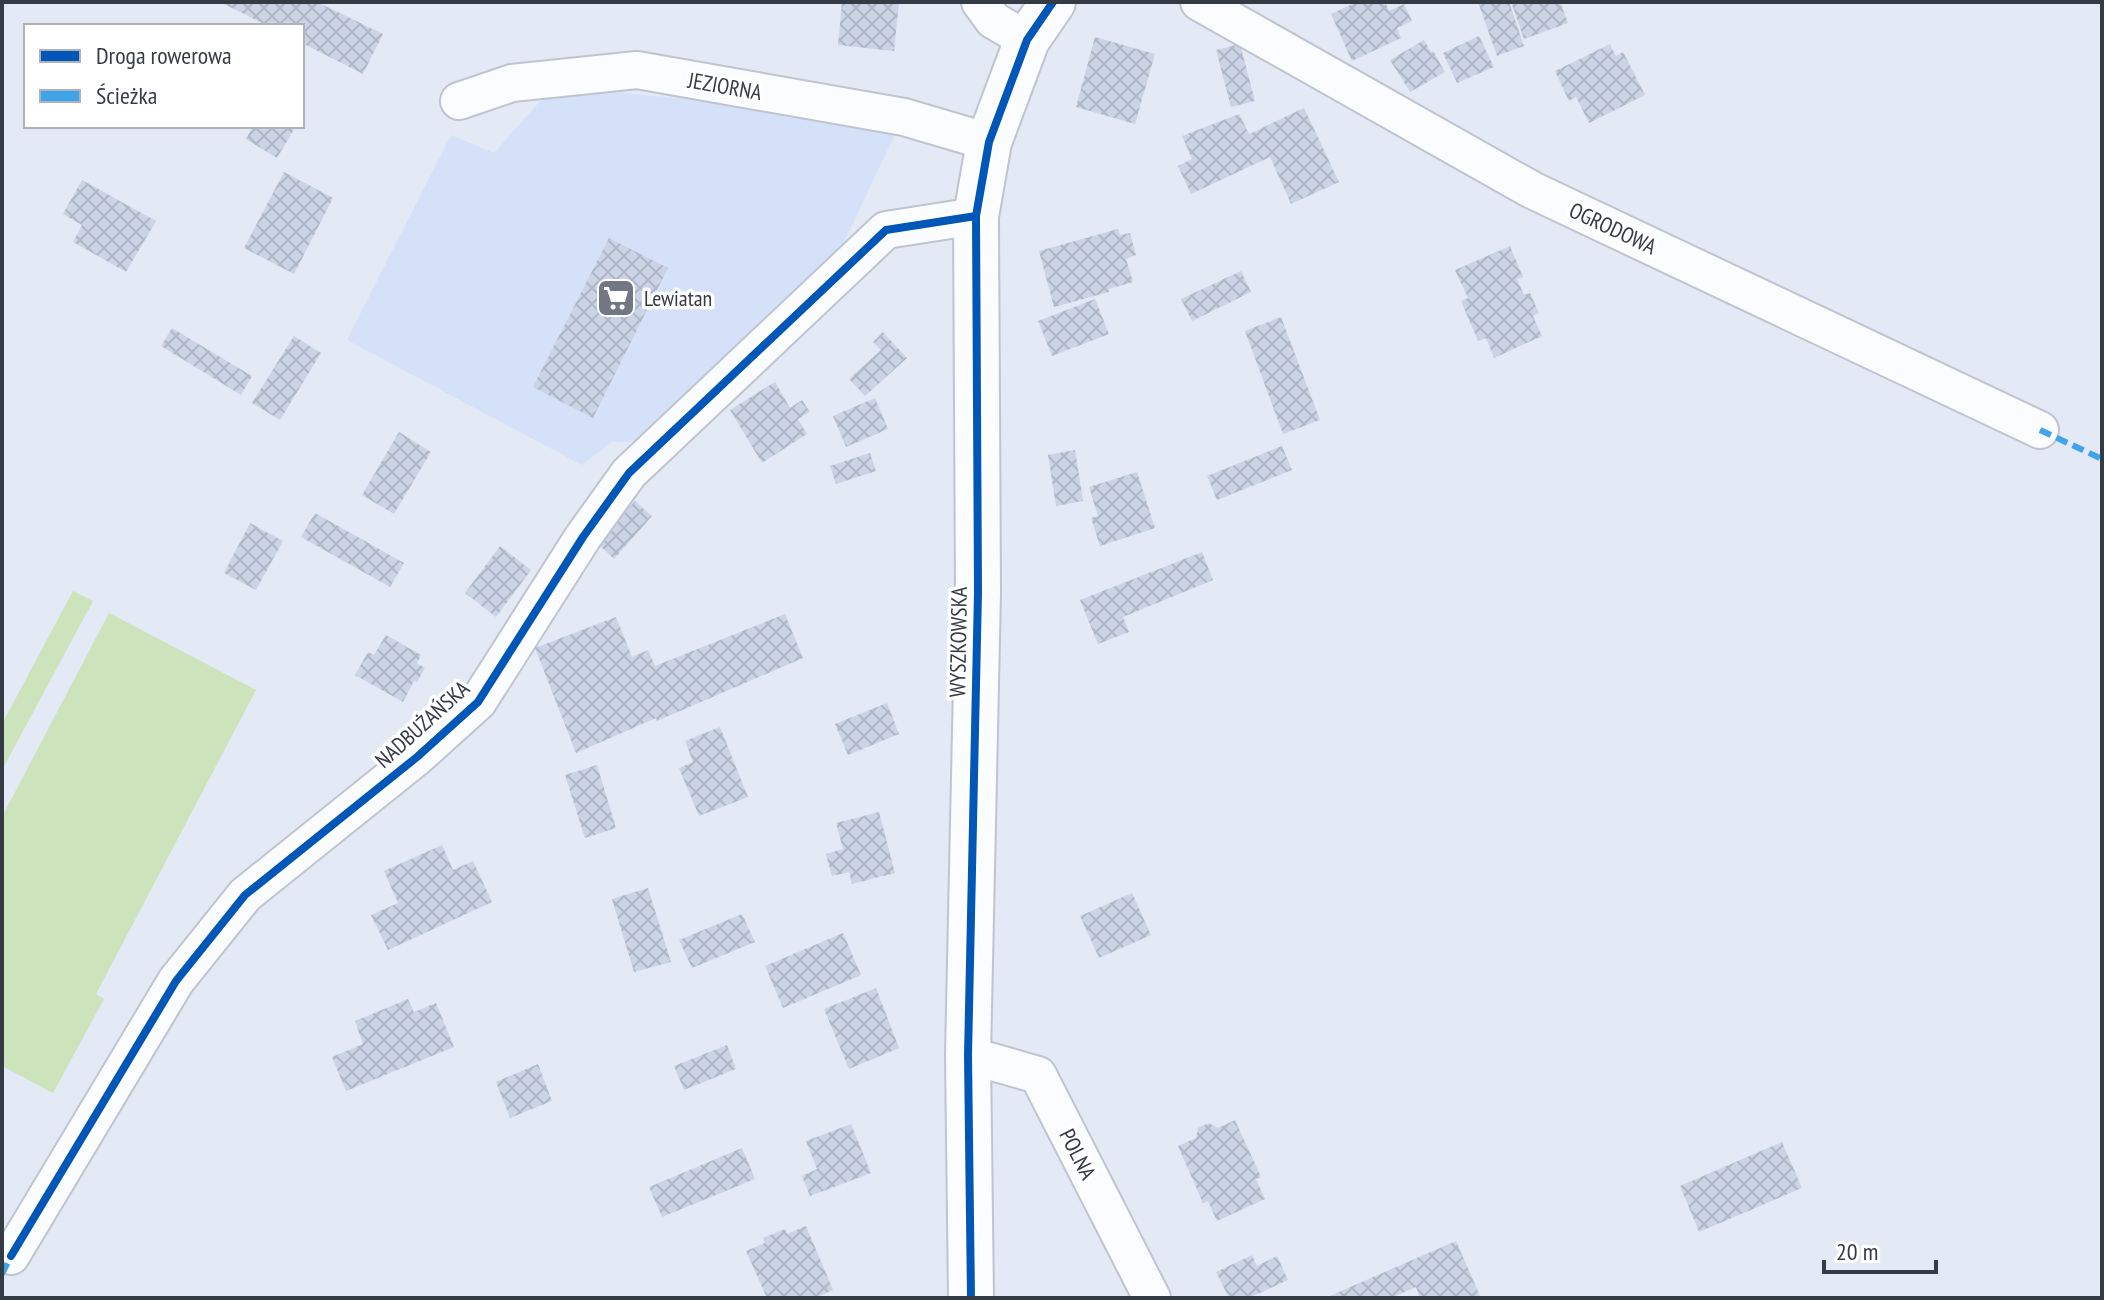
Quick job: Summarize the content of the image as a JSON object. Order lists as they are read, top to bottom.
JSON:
{
  "streets": {
    "street": [
      "JEZIORNA",
      "OGRODOWA",
      "WYSZKOWSKA",
      "NADBUŻAŃSKA",
      "POLNA"
    ]
  },
  "crossings": [
    ["JEZIORNA", "WYSZKOWSKA"],
    ["WYSZKOWSKA", "NADBUŻAŃSKA"],
    ["WYSZKOWSKA", "POLNA"]
  ],
  "places": {
    "supermarket": ["Lewiatan"]
  },
  "legend": ["Droga rowerowa", "Ścieżka"],
  "scale_bar": "20 m"
}
